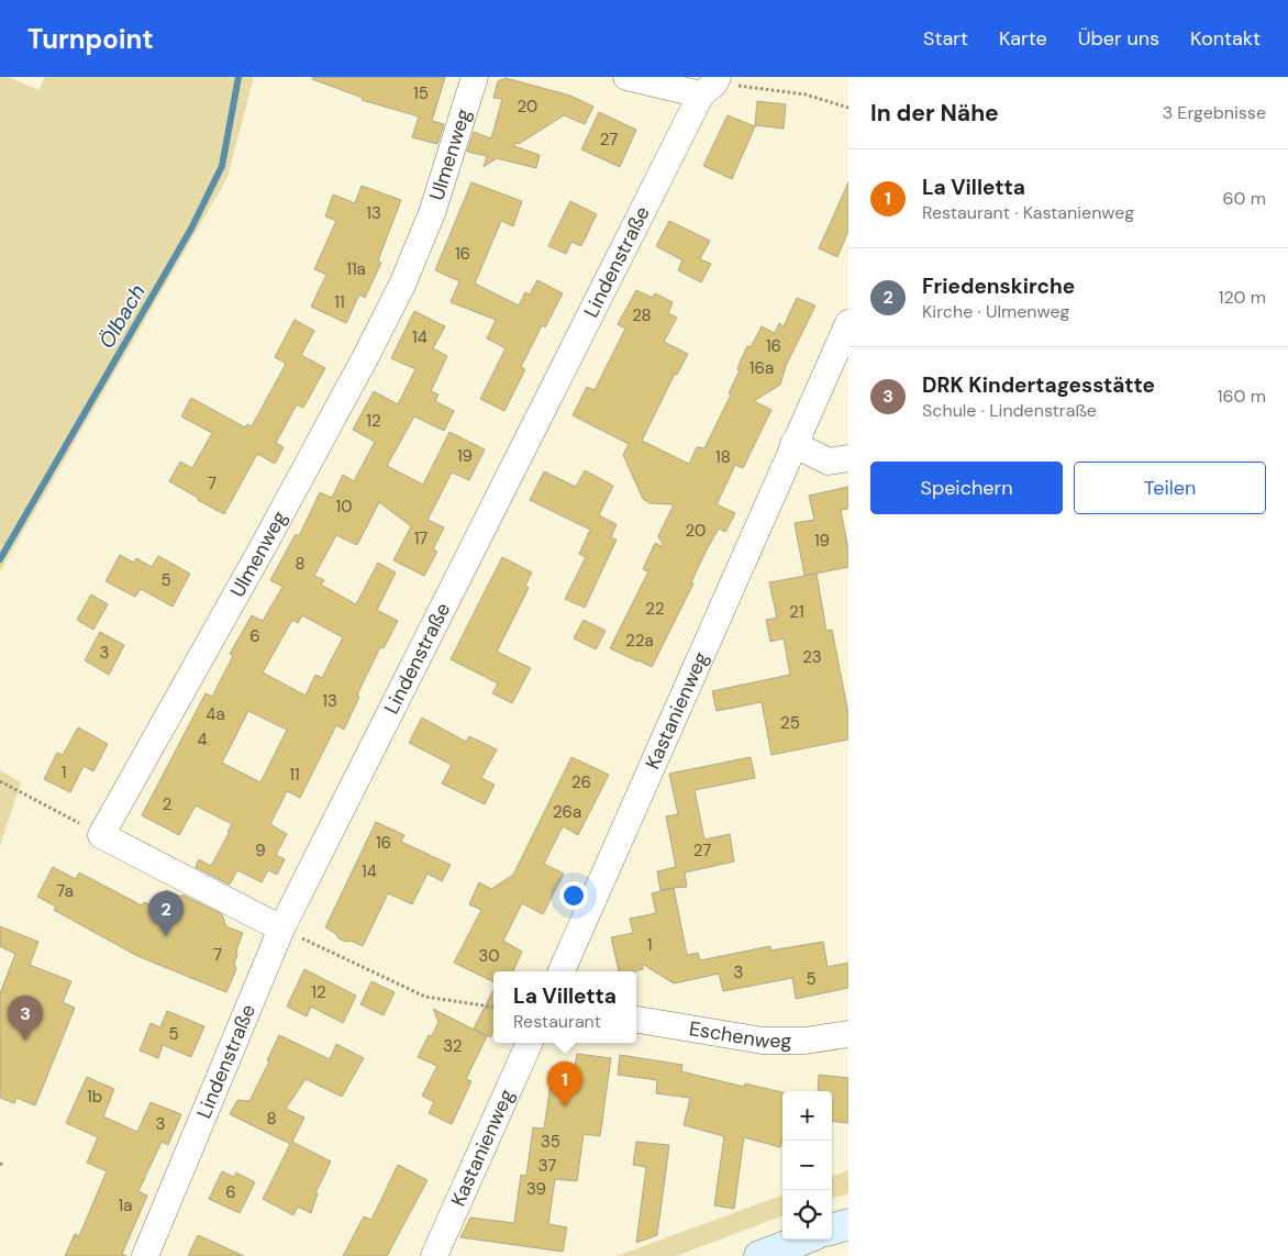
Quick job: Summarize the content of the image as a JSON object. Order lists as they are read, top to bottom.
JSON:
{
  "streets": {
    "street": [
      "Ulmenweg",
      "Lindenstraße",
      "Kastanienweg",
      "Eschenweg"
    ]
  },
  "water": ["Ölbach"],
  "house_numbers": [
    "15",
    "20",
    "27",
    "13",
    "16",
    "11a",
    "11",
    "28",
    "14",
    "16",
    "16a",
    "12",
    "19",
    "18",
    "7",
    "10",
    "20",
    "17",
    "19",
    "8",
    "5",
    "22",
    "21",
    "6",
    "22a",
    "3",
    "23",
    "13",
    "4a",
    "25",
    "4",
    "1",
    "11",
    "26",
    "2",
    "26a",
    "16",
    "9",
    "27",
    "14",
    "7a",
    "1",
    "7",
    "30",
    "3",
    "5",
    "12",
    "5",
    "32",
    "1b",
    "8",
    "3",
    "35",
    "37",
    "39",
    "6",
    "1a"
  ],
  "page": {
    "header": "Turnpoint",
    "nav": [
      "Start",
      "Karte",
      "Über uns",
      "Kontakt"
    ],
    "heading": ["In der Nähe", "3 Ergebnisse"],
    "list": [
      {
        "mark": "1",
        "name": "La Villetta",
        "note": "Restaurant · Kastanienweg",
        "value": "60 m"
      },
      {
        "mark": "2",
        "name": "Friedenskirche",
        "note": "Kirche · Ulmenweg",
        "value": "120 m"
      },
      {
        "mark": "3",
        "name": "DRK Kindertagesstätte",
        "note": "Schule · Lindenstraße",
        "value": "160 m"
      }
    ],
    "buttons": ["Speichern", "Teilen"],
    "pins": ["2", "3", "1"],
    "popup": ["La Villetta", "Restaurant"],
    "map_buttons": ["+", "−"]
  }
}
